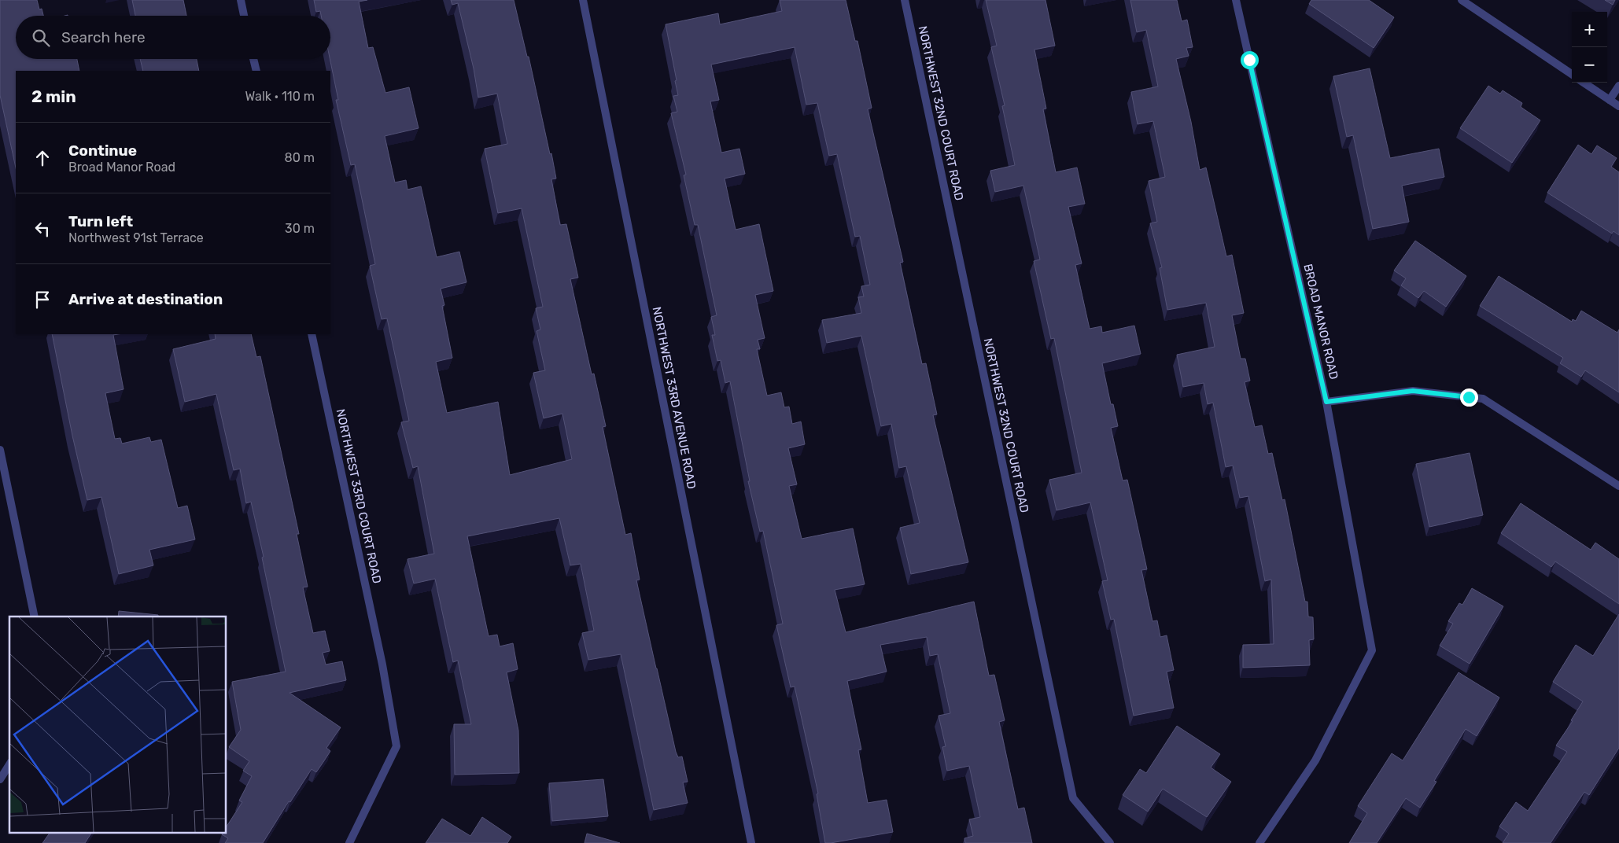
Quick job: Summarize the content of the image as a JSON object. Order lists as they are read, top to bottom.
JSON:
{
  "streets": {
    "street": [
      "NORTHWEST 32ND COURT ROAD",
      "BROAD MANOR ROAD",
      "NORTHWEST 33RD AVENUE ROAD",
      "NORTHWEST 33RD COURT ROAD"
    ]
  },
  "page": {
    "map_buttons": ["+", "−"],
    "search": "Search here",
    "heading": ["2 min", "Walk · 110 m"],
    "list": [
      ["Continue", "Broad Manor Road", "80 m"],
      ["Turn left", "Northwest 91st Terrace", "30 m"],
      "Arrive at destination"
    ]
  }
}
